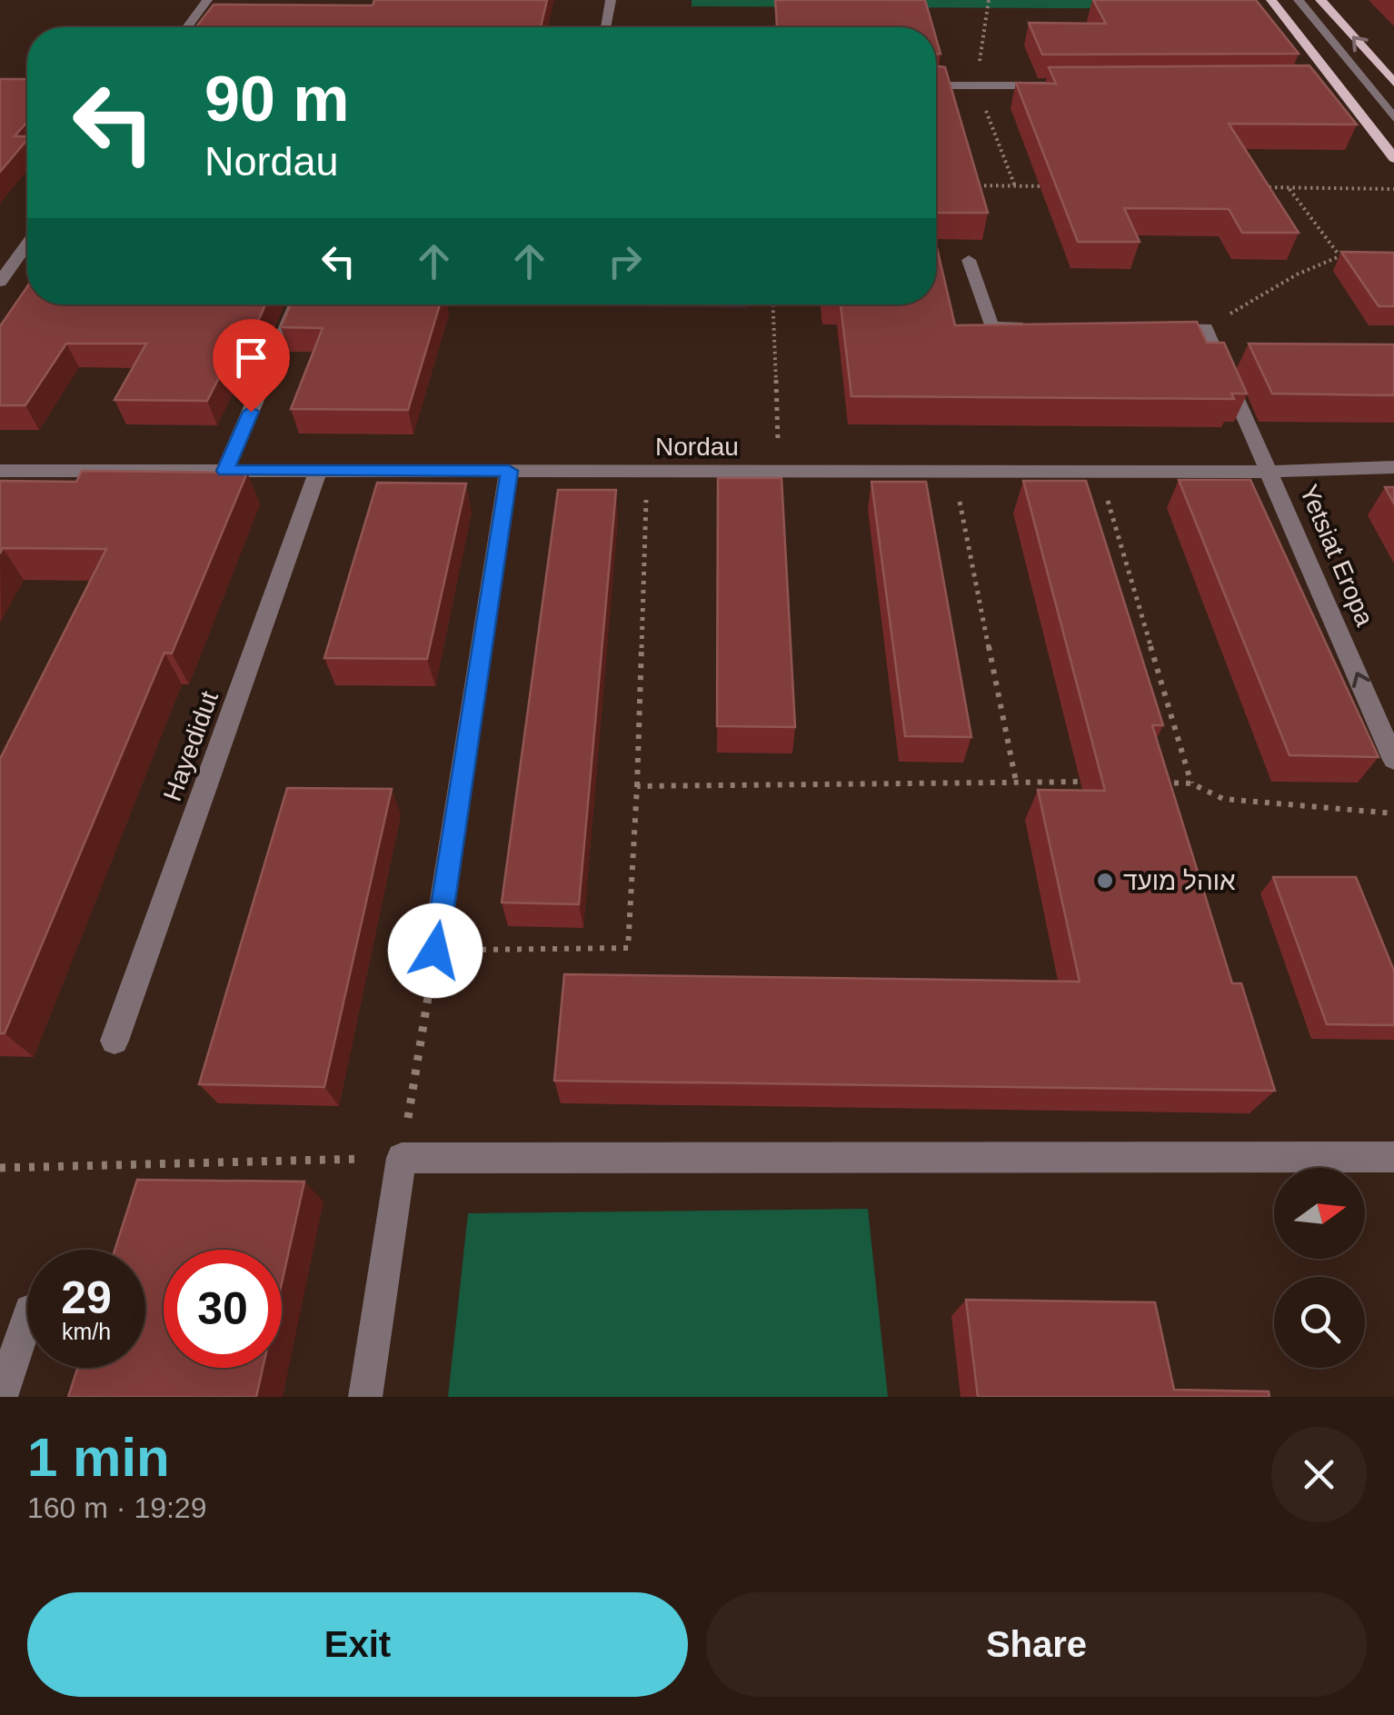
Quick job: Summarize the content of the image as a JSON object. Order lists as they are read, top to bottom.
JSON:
{
  "streets": {
    "street": ["Nordau", "Yetsiat Eropa", "Hayedidut"]
  },
  "crossings": [
    ["Nordau", "Yetsiat Eropa"],
    ["Nordau", "Hayedidut"]
  ],
  "one_way": ["Yetsiat Eropa"],
  "places": ["אוהל מועד"],
  "north": "right",
  "page": {
    "turn": ["90 m", "Nordau"],
    "speed": "29 km/h",
    "limit": "30",
    "heading": ["1 min", "160 m · 19:29"],
    "buttons": ["Exit", "Share"]
  }
}
